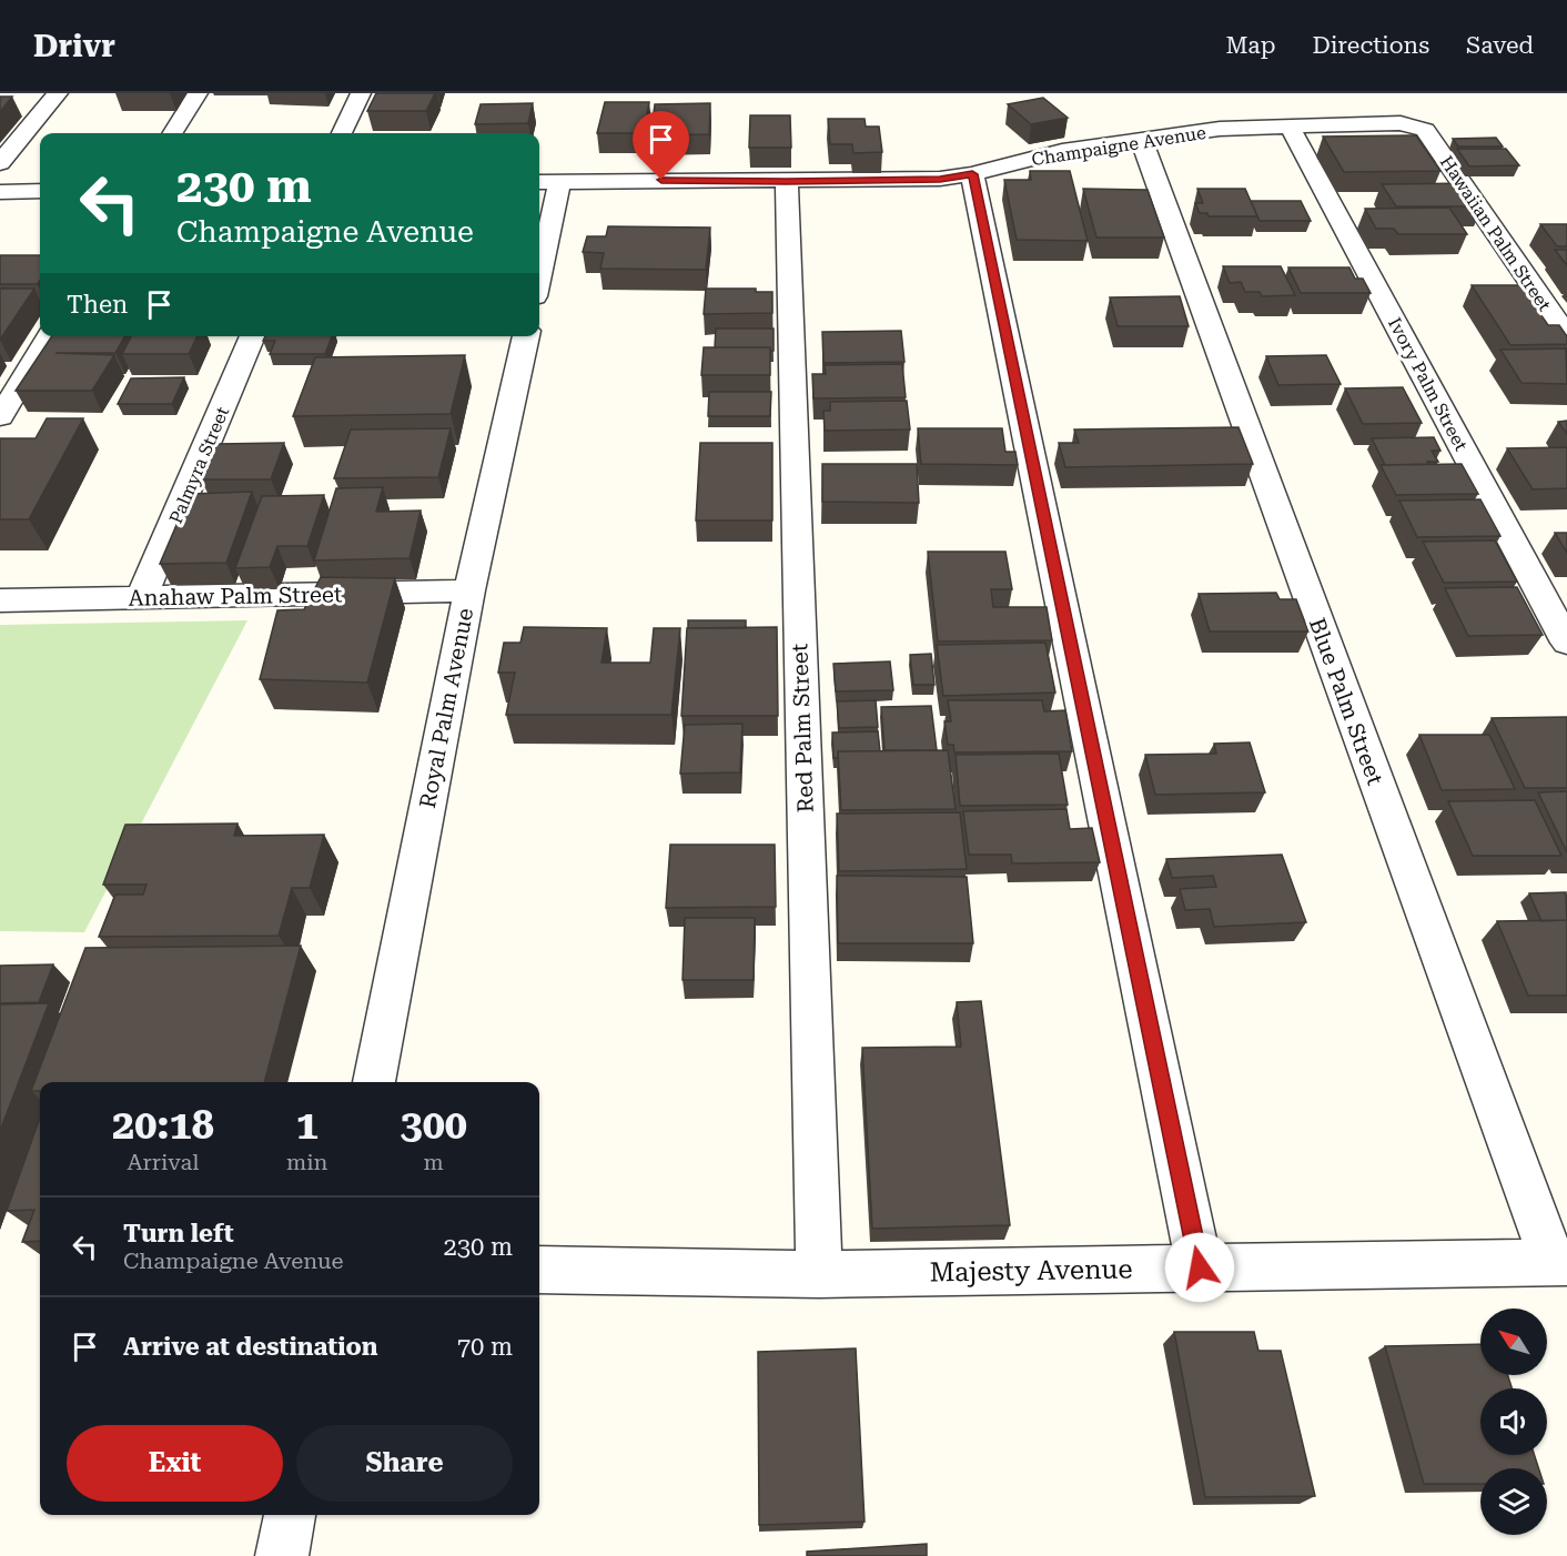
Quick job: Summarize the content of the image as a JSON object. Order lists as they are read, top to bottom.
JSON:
{
  "streets": {
    "street": [
      "Champaigne Avenue",
      "Hawaiian Palm Street",
      "Ivory Palm Street",
      "Palmyra Street",
      "Anahaw Palm Street",
      "Blue Palm Street",
      "Royal Palm Avenue",
      "Red Palm Street",
      "Majesty Avenue"
    ]
  },
  "crossings": [
    ["Champaigne Avenue", "Hawaiian Palm Street"],
    ["Champaigne Avenue", "Ivory Palm Street"],
    ["Champaigne Avenue", "Blue Palm Street"],
    ["Champaigne Avenue", "Red Palm Street"],
    ["Palmyra Street", "Anahaw Palm Street"],
    ["Anahaw Palm Street", "Royal Palm Avenue"],
    ["Blue Palm Street", "Majesty Avenue"],
    ["Red Palm Street", "Majesty Avenue"]
  ],
  "north": "top left",
  "page": {
    "header": "Drivr",
    "nav": ["Map", "Directions", "Saved"],
    "turn": ["230 m", "Champaigne Avenue"],
    "then": "Then",
    "eta": [
      "20:18",
      "Arrival",
      "1",
      "min",
      "300",
      "m"
    ],
    "list": [
      {
        "name": "Turn left",
        "note": "Champaigne Avenue",
        "value": "230 m"
      },
      {
        "name": "Arrive at destination",
        "value": "70 m"
      }
    ],
    "buttons": ["Exit", "Share"]
  }
}
